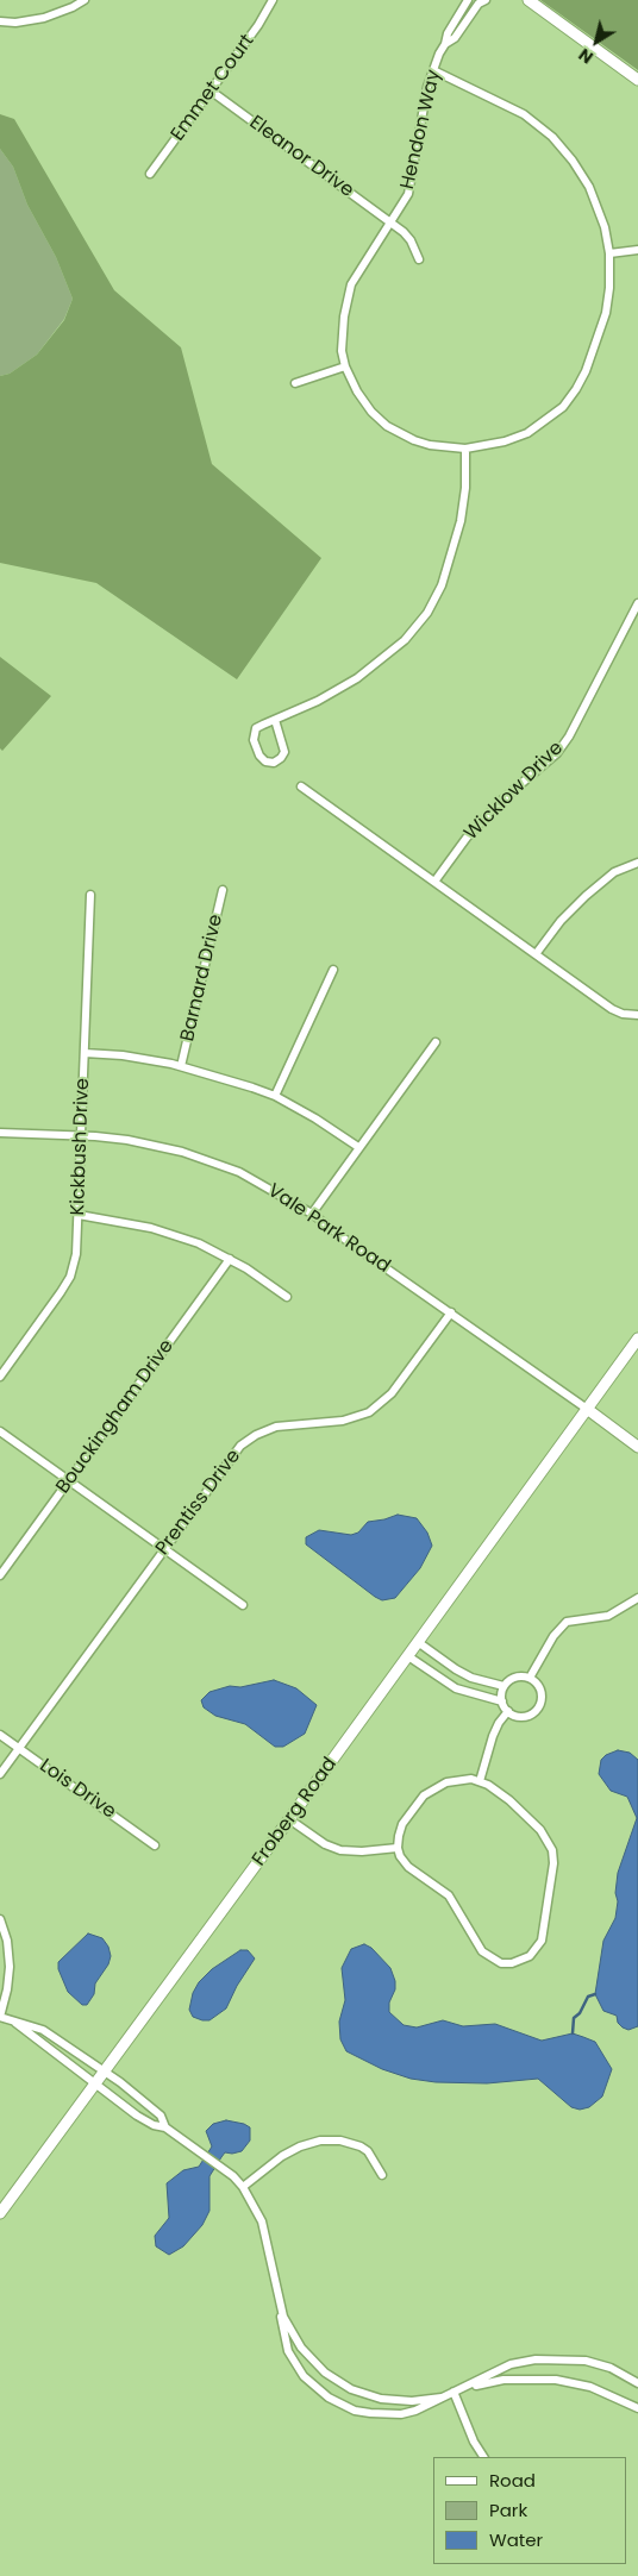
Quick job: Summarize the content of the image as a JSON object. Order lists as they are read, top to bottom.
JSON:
{
  "streets": {
    "main road": ["Froberg Road"],
    "street": [
      "Emmet Court",
      "Hendon Way",
      "Eleanor Drive",
      "Wicklow Drive",
      "Barnard Drive",
      "Kickbush Drive",
      "Vale Park Road",
      "Bouckingham Drive",
      "Prentiss Drive",
      "Lois Drive"
    ]
  },
  "crossings": [
    ["Emmet Court", "Eleanor Drive"],
    ["Hendon Way", "Eleanor Drive"],
    ["Kickbush Drive", "Vale Park Road"],
    ["Vale Park Road", "Prentiss Drive"],
    ["Vale Park Road", "Froberg Road"],
    ["Prentiss Drive", "Lois Drive"]
  ],
  "legend": ["Road", "Park", "Water"],
  "north": "bottom left"
}
